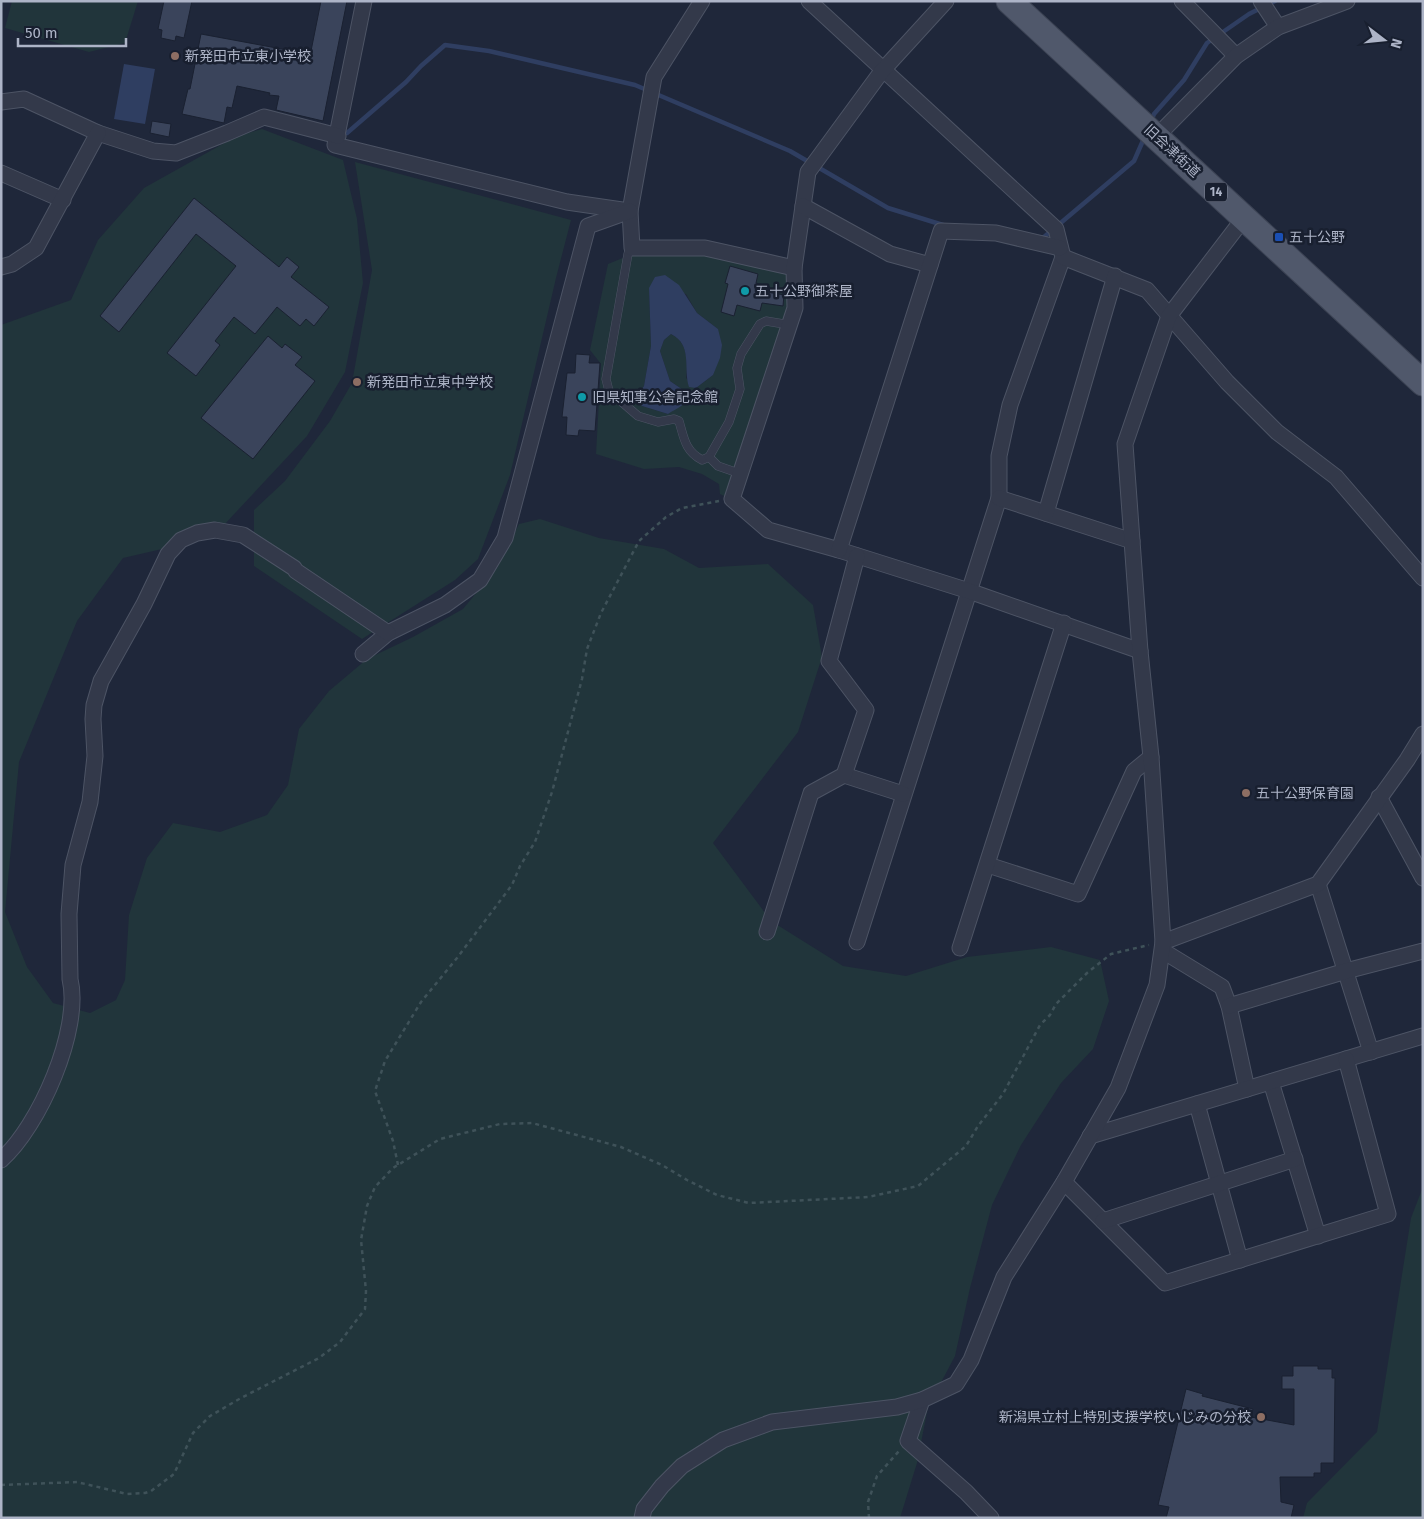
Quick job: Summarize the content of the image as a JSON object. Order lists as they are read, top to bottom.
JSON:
{
  "streets": {
    "main road": ["旧会津街道", "14"]
  },
  "places": {
    "other": [
      "新発田市立東小学校",
      "五十公野御茶屋",
      "新発田市立東中学校",
      "旧県知事公舎記念館",
      "五十公野保育園",
      "新潟県立村上特別支援学校いじみの分校"
    ],
    "transit": ["五十公野"]
  },
  "scale_bar": "50 m",
  "north": "right"
}
